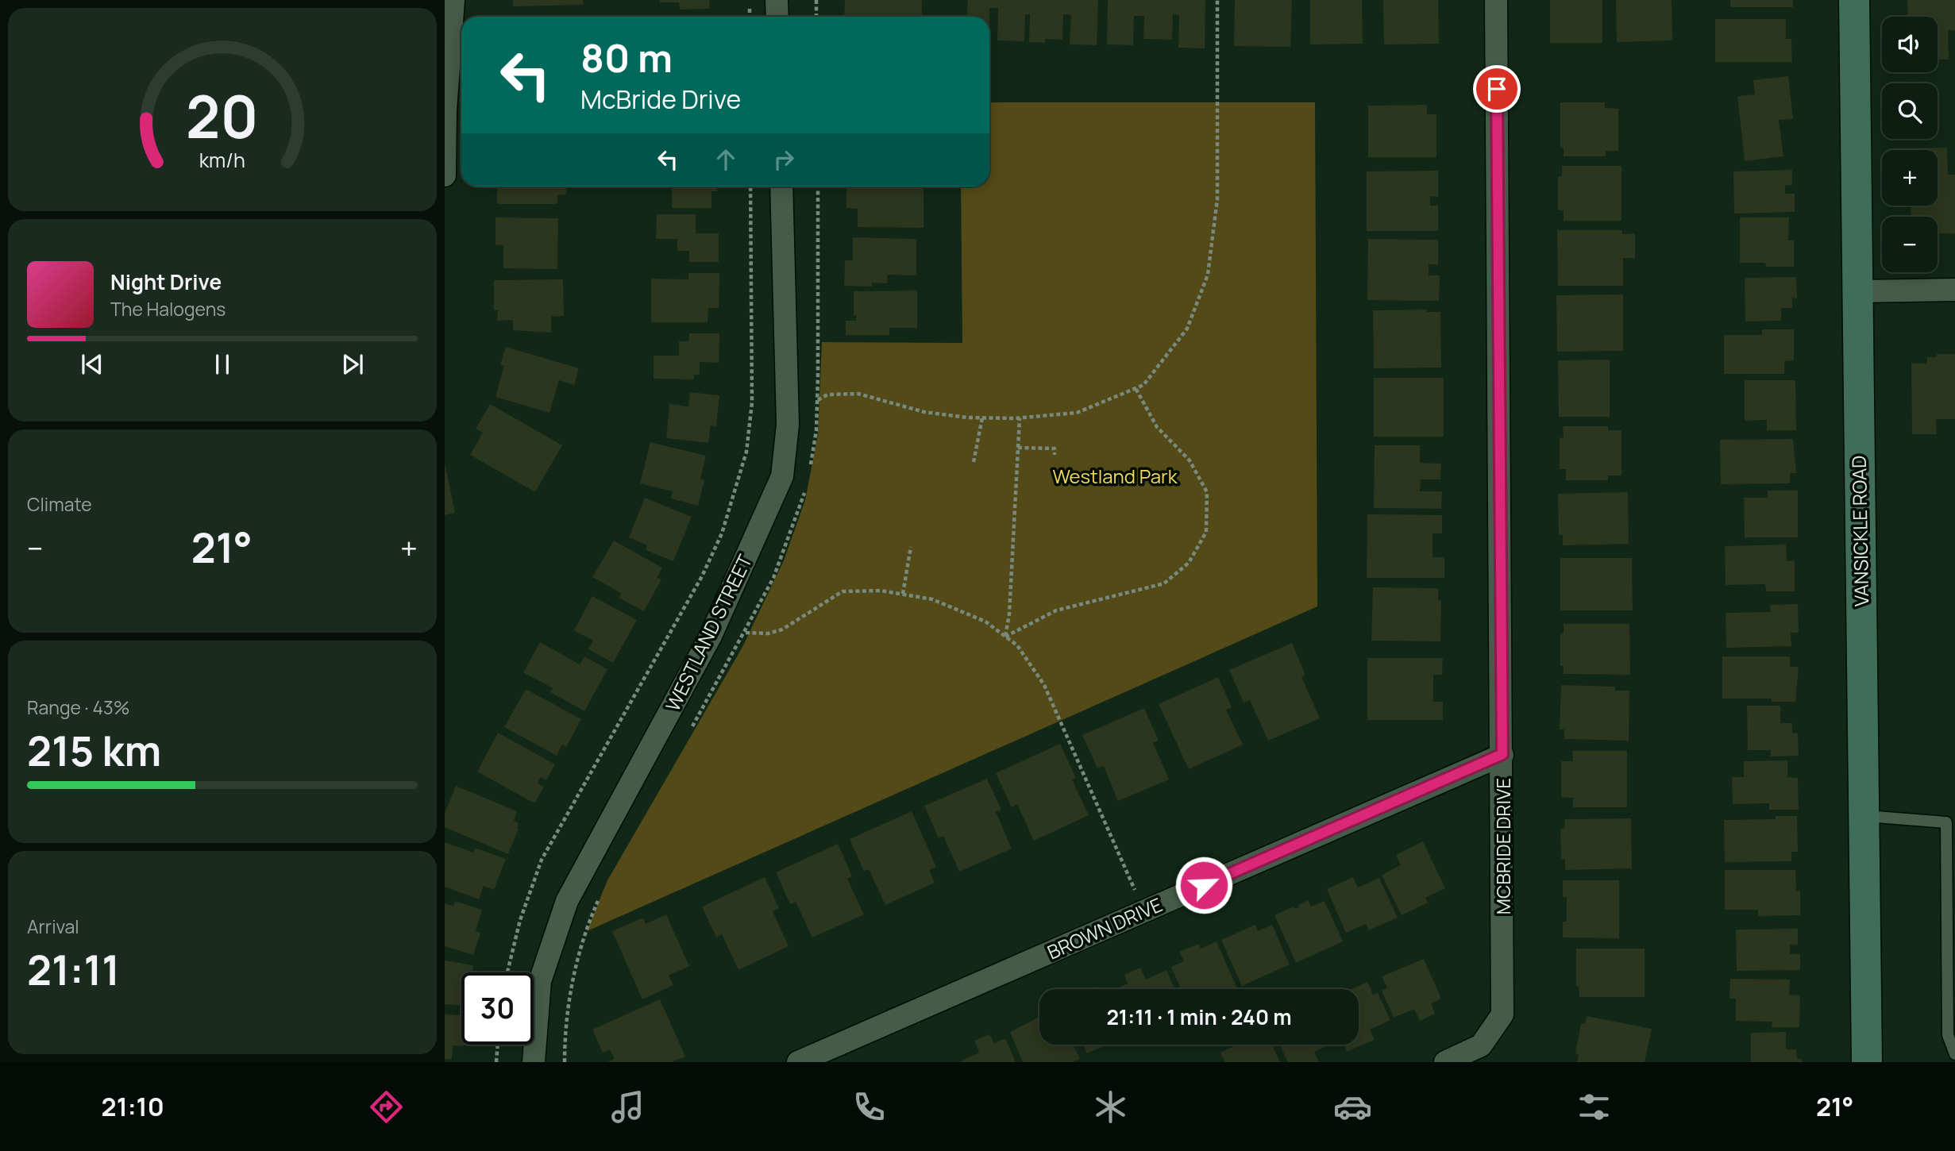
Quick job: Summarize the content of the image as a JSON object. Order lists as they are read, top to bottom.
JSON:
{
  "streets": {
    "street": [
      "VANSICKLE ROAD",
      "WESTLAND STREET",
      "MCBRIDE DRIVE",
      "BROWN DRIVE"
    ]
  },
  "crossings": [
    ["MCBRIDE DRIVE", "BROWN DRIVE"]
  ],
  "parks": ["Westland Park"],
  "page": {
    "map_buttons": ["+", "−"],
    "turn": ["80 m", "McBride Drive"],
    "song": ["Night Drive", "The Halogens"],
    "tile": [
      "Climate",
      ["Range · 43%", "215 km"],
      ["Arrival", "21:11"]
    ],
    "heat": ["−", "21°", "+"],
    "limit": "30",
    "trip": "21:11 · 1 min · 240 m",
    "tabs": ["21:10", "21°"],
    "gauge": ["20", "km/h"]
  }
}
